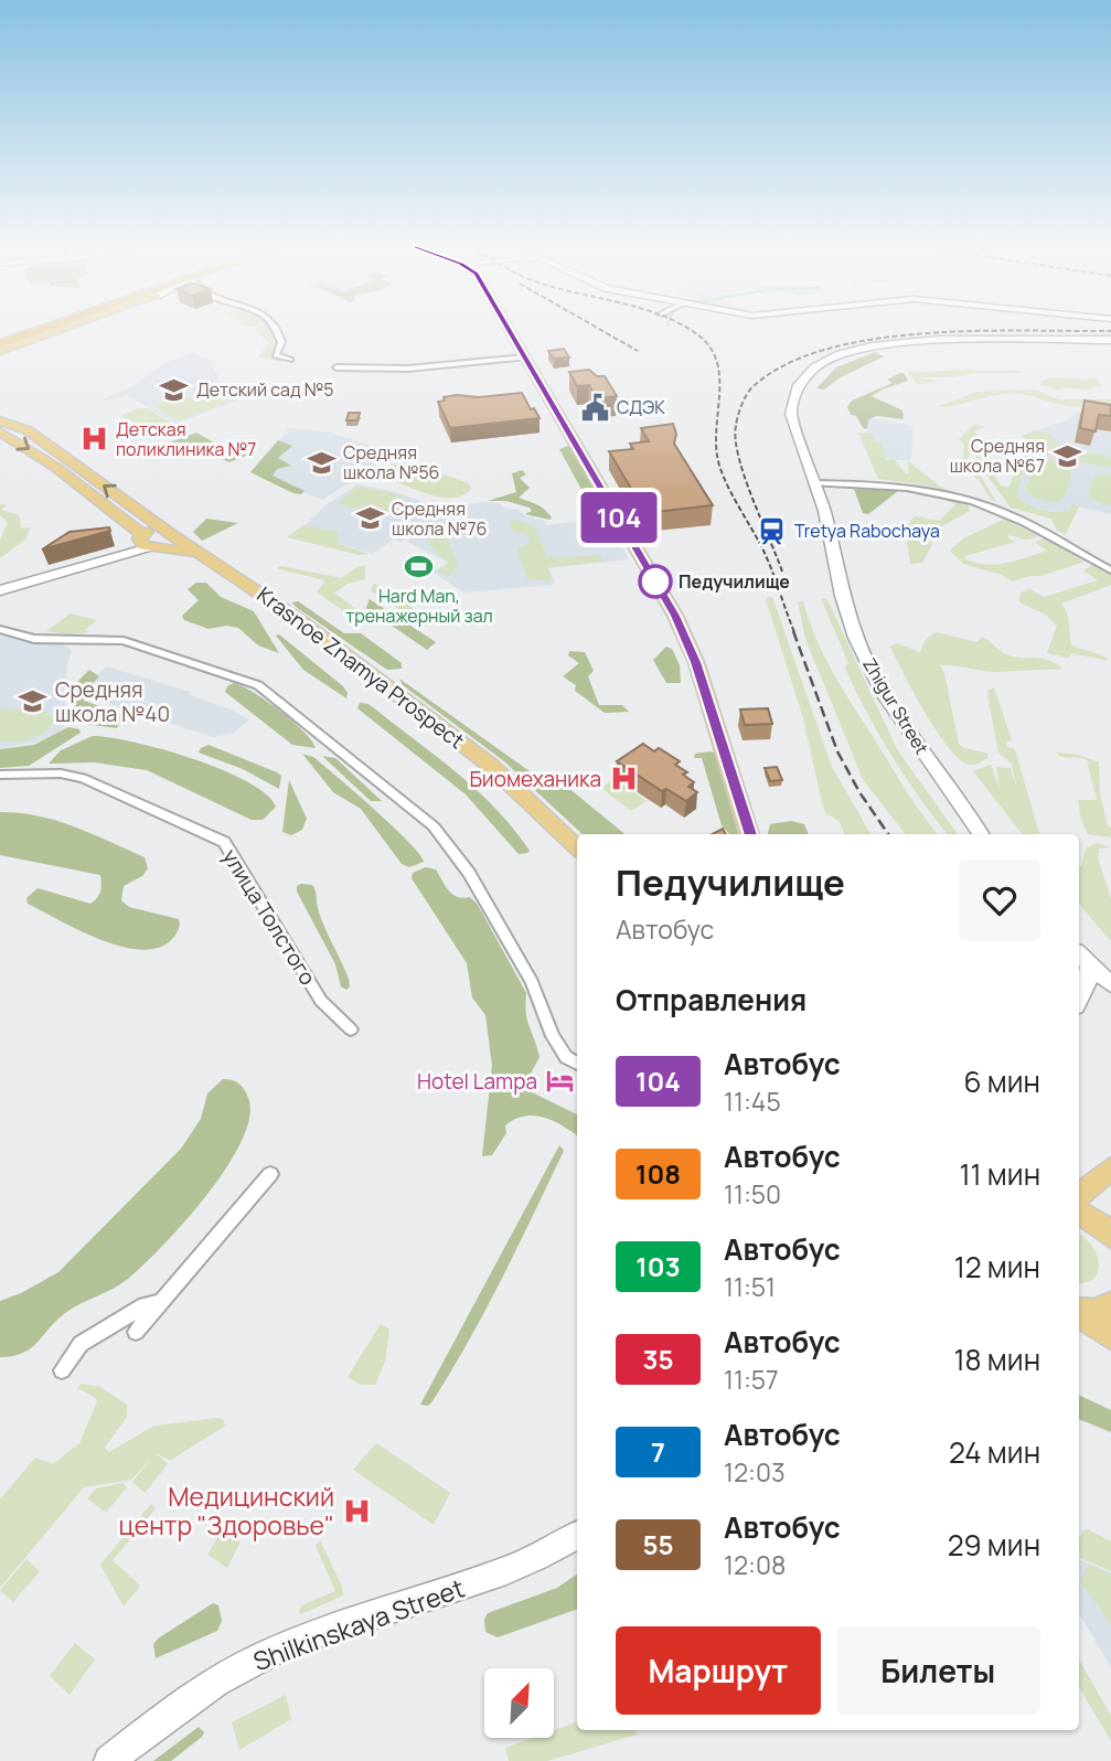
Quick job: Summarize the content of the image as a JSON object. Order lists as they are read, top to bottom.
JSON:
{
  "streets": {
    "main road": ["Krasnoe Znamya Prospect", "Zhigur Street", "Shilkinskaya Street"],
    "street": ["улица Толстого"]
  },
  "places": {
    "school or university": [
      "Детский сад №5",
      "Средняя школа №67",
      "Средняя школа №56",
      "Средняя школа №76",
      "Средняя школа №40"
    ],
    "public building": ["СДЭК"],
    "hospital": ["Детская поликлиника №7", "Биомеханика", "Медицинский центр \"Здоровье\""],
    "station": ["Tretya Rabochaya"],
    "sports": ["Hard Man, тренажерный зал"],
    "other": ["Педучилище"],
    "hotel": ["Hotel Lampa"]
  },
  "lines": ["bus line 104"],
  "north": "top right",
  "page": {
    "on_map": "104",
    "heading": [
      ["Педучилище", "Автобус"],
      "Отправления"
    ],
    "list": [
      {
        "mark": "104",
        "name": "Автобус",
        "note": "11:45",
        "value": "6 мин"
      },
      {
        "mark": "108",
        "name": "Автобус",
        "note": "11:50",
        "value": "11 мин"
      },
      {
        "mark": "103",
        "name": "Автобус",
        "note": "11:51",
        "value": "12 мин"
      },
      {
        "mark": "35",
        "name": "Автобус",
        "note": "11:57",
        "value": "18 мин"
      },
      {
        "mark": "7",
        "name": "Автобус",
        "note": "12:03",
        "value": "24 мин"
      },
      {
        "mark": "55",
        "name": "Автобус",
        "note": "12:08",
        "value": "29 мин"
      }
    ],
    "buttons": ["Маршрут", "Билеты"]
  }
}
